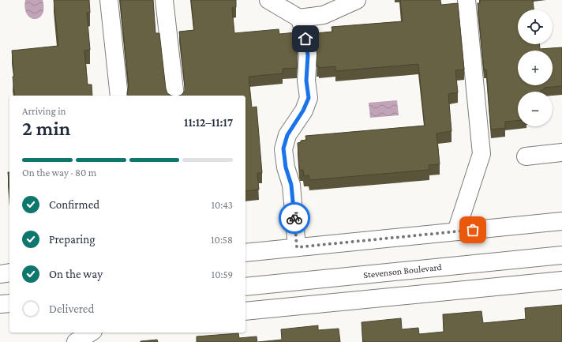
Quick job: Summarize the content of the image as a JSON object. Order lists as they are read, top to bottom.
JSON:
{
  "streets": {
    "main road": ["Stevenson Boulevard"]
  },
  "page": {
    "map_buttons": ["+", "−"],
    "heading": ["2 min", "Arriving in", "11:12–11:17"],
    "bar": "On the way · 80 m",
    "list": [
      ["Confirmed", "10:43"],
      ["Preparing", "10:58"],
      ["On the way", "10:59"],
      "Delivered"
    ]
  }
}
